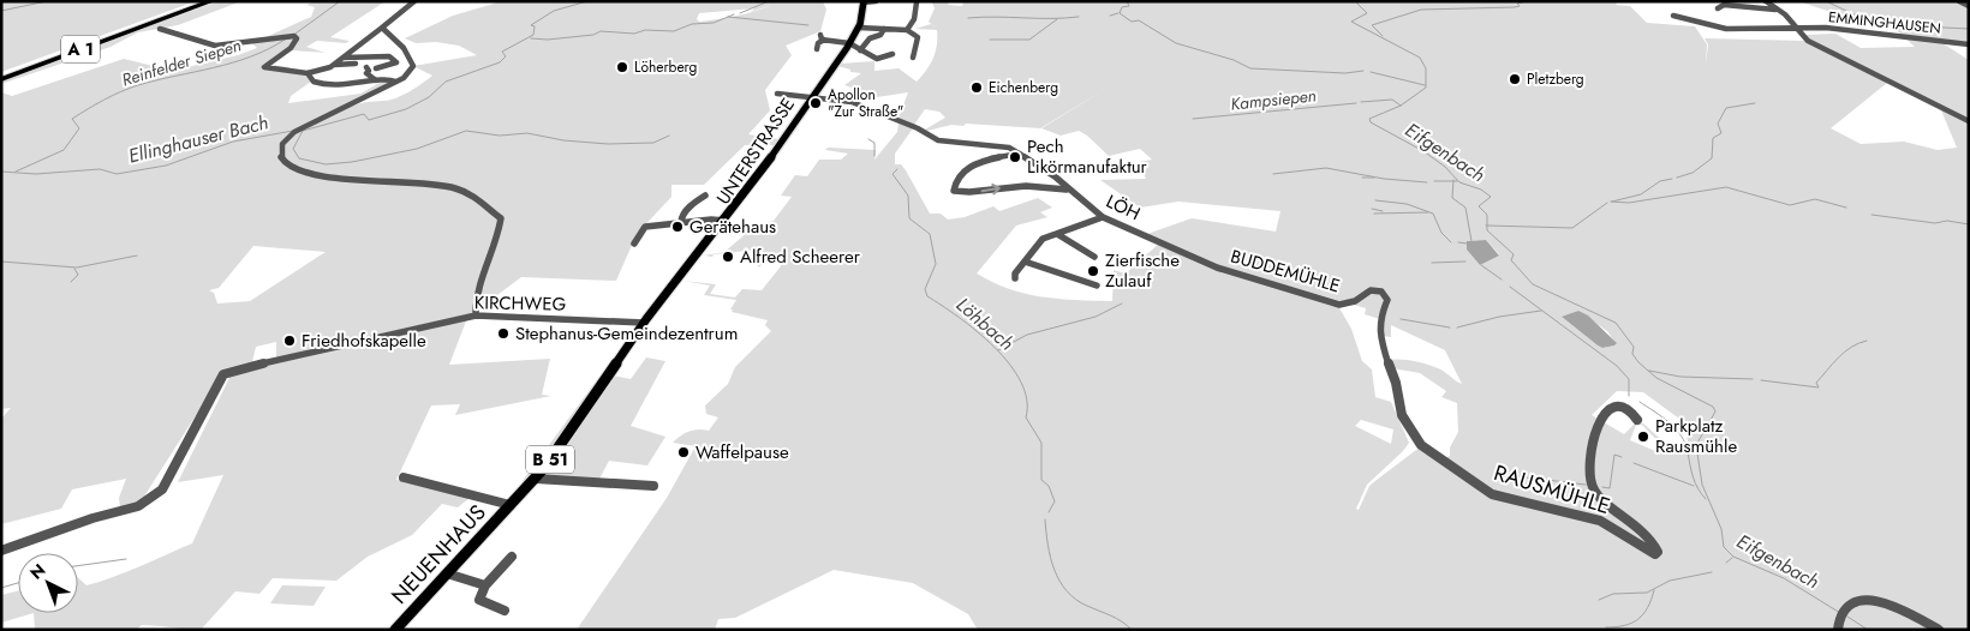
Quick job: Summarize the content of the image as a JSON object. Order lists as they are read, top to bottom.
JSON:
{
  "streets": {
    "highway": ["A 1"],
    "main road": ["UNTERSTRASSE", "B 51", "NEUENHAUS"],
    "street": [
      "EMMINGHAUSEN",
      "LÖH",
      "BUDDEMÜHLE",
      "KIRCHWEG",
      "RAUSMÜHLE"
    ]
  },
  "crossings": [
    ["UNTERSTRASSE", "LÖH"],
    ["UNTERSTRASSE", "NEUENHAUS"],
    ["LÖH", "BUDDEMÜHLE"],
    ["BUDDEMÜHLE", "RAUSMÜHLE"],
    ["KIRCHWEG", "NEUENHAUS"]
  ],
  "water": [
    "Reinfelder Siepen",
    "Kampsiepen",
    "Ellinghauser Bach",
    "Eifgenbach",
    "Löhbach"
  ],
  "places": [
    "Löherberg",
    "Pletzberg",
    "Eichenberg",
    "Apollon \"Zur Straße\"",
    "Pech Likörmanufaktur",
    "Gerätehaus",
    "Alfred Scheerer",
    "Zierfische Zulauf",
    "Stephanus-Gemeindezentrum",
    "Friedhofskapelle",
    "Parkplatz Rausmühle",
    "Waffelpause"
  ],
  "north": "top left"
}
